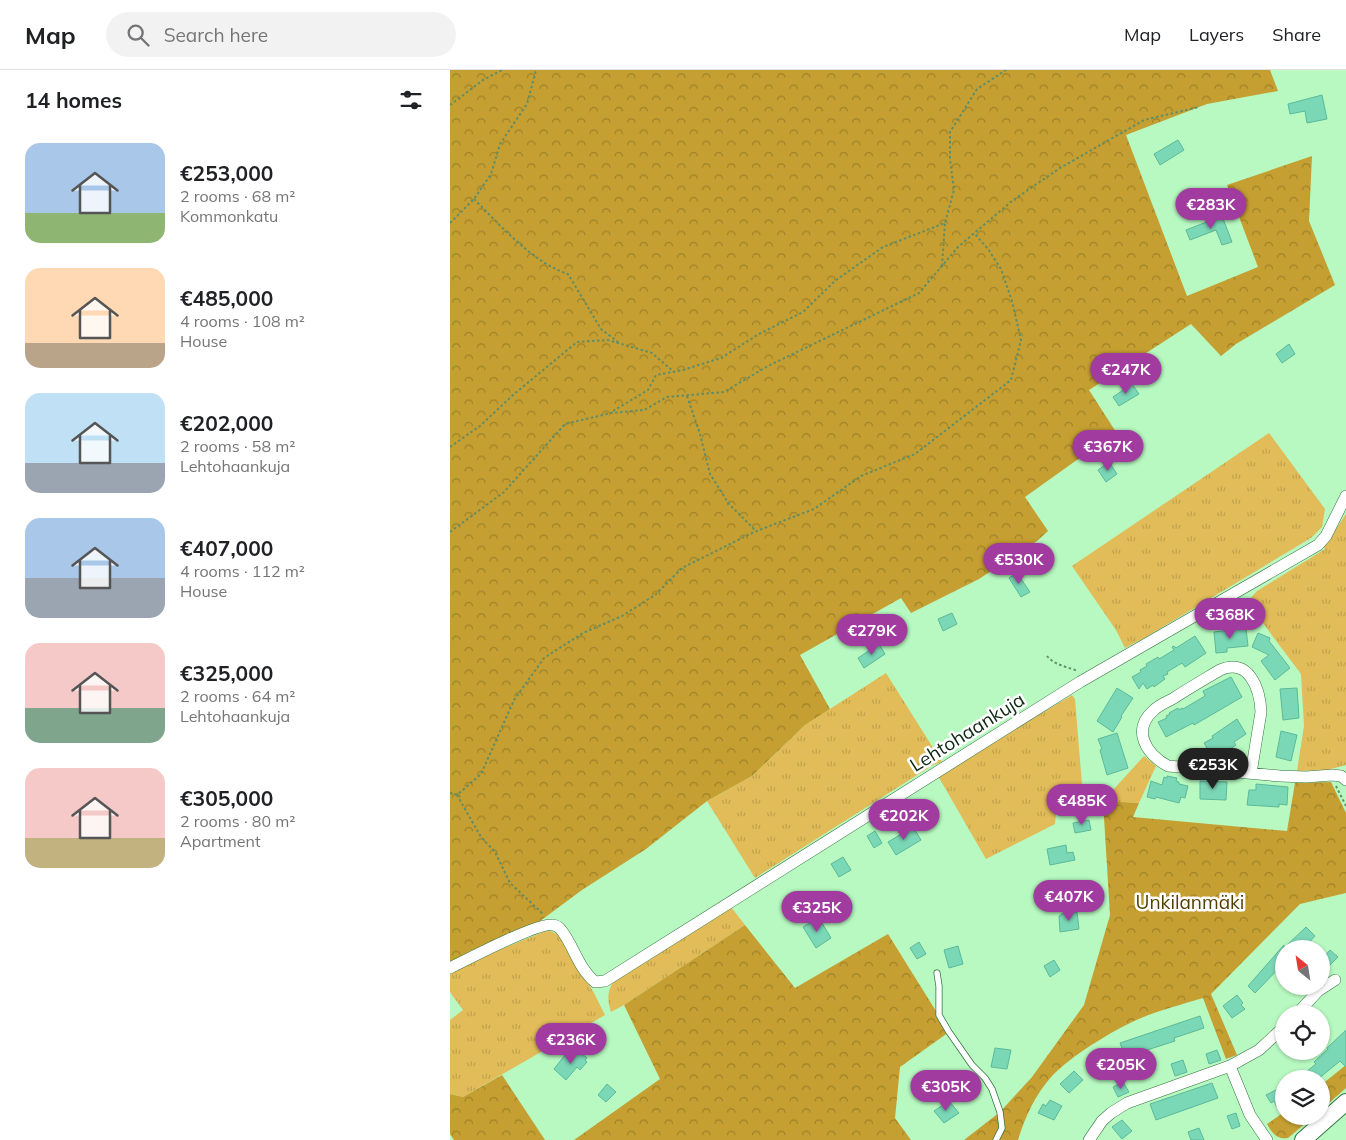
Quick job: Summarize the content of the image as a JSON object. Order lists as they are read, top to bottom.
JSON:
{
  "streets": {
    "street": ["Lehtohaankuja"]
  },
  "parks": ["Unkilanmäki"],
  "north": "top left",
  "page": {
    "header": "Map",
    "search": "Search here",
    "nav": ["Map", "Layers", "Share"],
    "heading": "14 homes",
    "list": [
      {
        "name": "€253,000",
        "note": "2 rooms · 68 m² · Kommonkatu"
      },
      {
        "name": "€485,000",
        "note": "4 rooms · 108 m² · House"
      },
      {
        "name": "€202,000",
        "note": "2 rooms · 58 m² · Lehtohaankuja"
      },
      {
        "name": "€407,000",
        "note": "4 rooms · 112 m² · House"
      },
      {
        "name": "€325,000",
        "note": "2 rooms · 64 m² · Lehtohaankuja"
      },
      {
        "name": "€305,000",
        "note": "2 rooms · 80 m² · Apartment"
      }
    ],
    "price": [
      "€283K",
      "€247K",
      "€367K",
      "€530K",
      "€368K",
      "€279K",
      "€253K",
      "€485K",
      "€202K",
      "€407K",
      "€325K",
      "€236K",
      "€205K",
      "€305K"
    ]
  }
}
